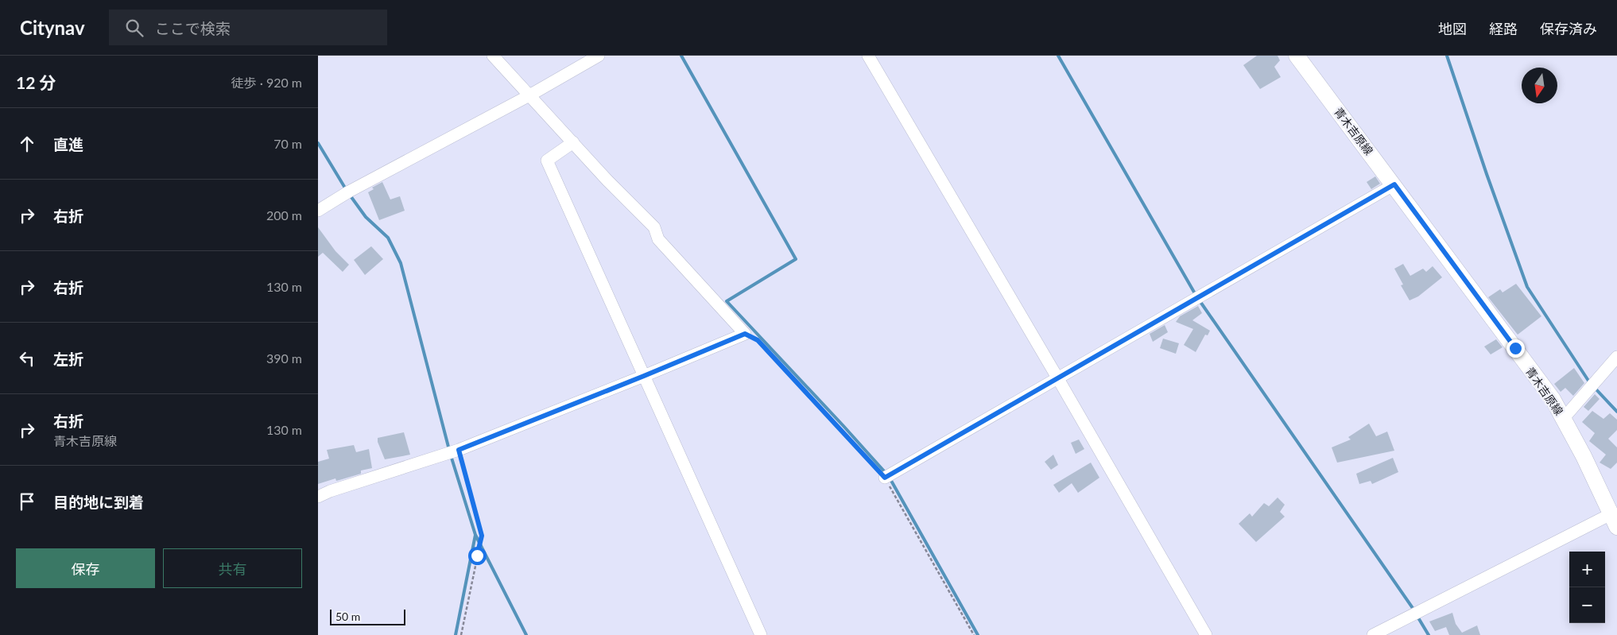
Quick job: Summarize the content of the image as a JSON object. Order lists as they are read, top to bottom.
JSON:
{
  "streets": {
    "main road": ["青木吉原線"]
  },
  "scale_bar": "50 m",
  "north": "bottom",
  "page": {
    "header": "Citynav",
    "search": "ここで検索",
    "nav": ["地図", "経路", "保存済み"],
    "heading": ["12 分", "徒歩 · 920 m"],
    "list": [
      ["直進", "70 m"],
      ["右折", "200 m"],
      ["右折", "130 m"],
      ["左折", "390 m"],
      ["右折", "青木吉原線", "130 m"],
      "目的地に到着"
    ],
    "buttons": ["保存", "共有"],
    "map_buttons": ["+", "−"],
    "scale": "50 m"
  }
}
